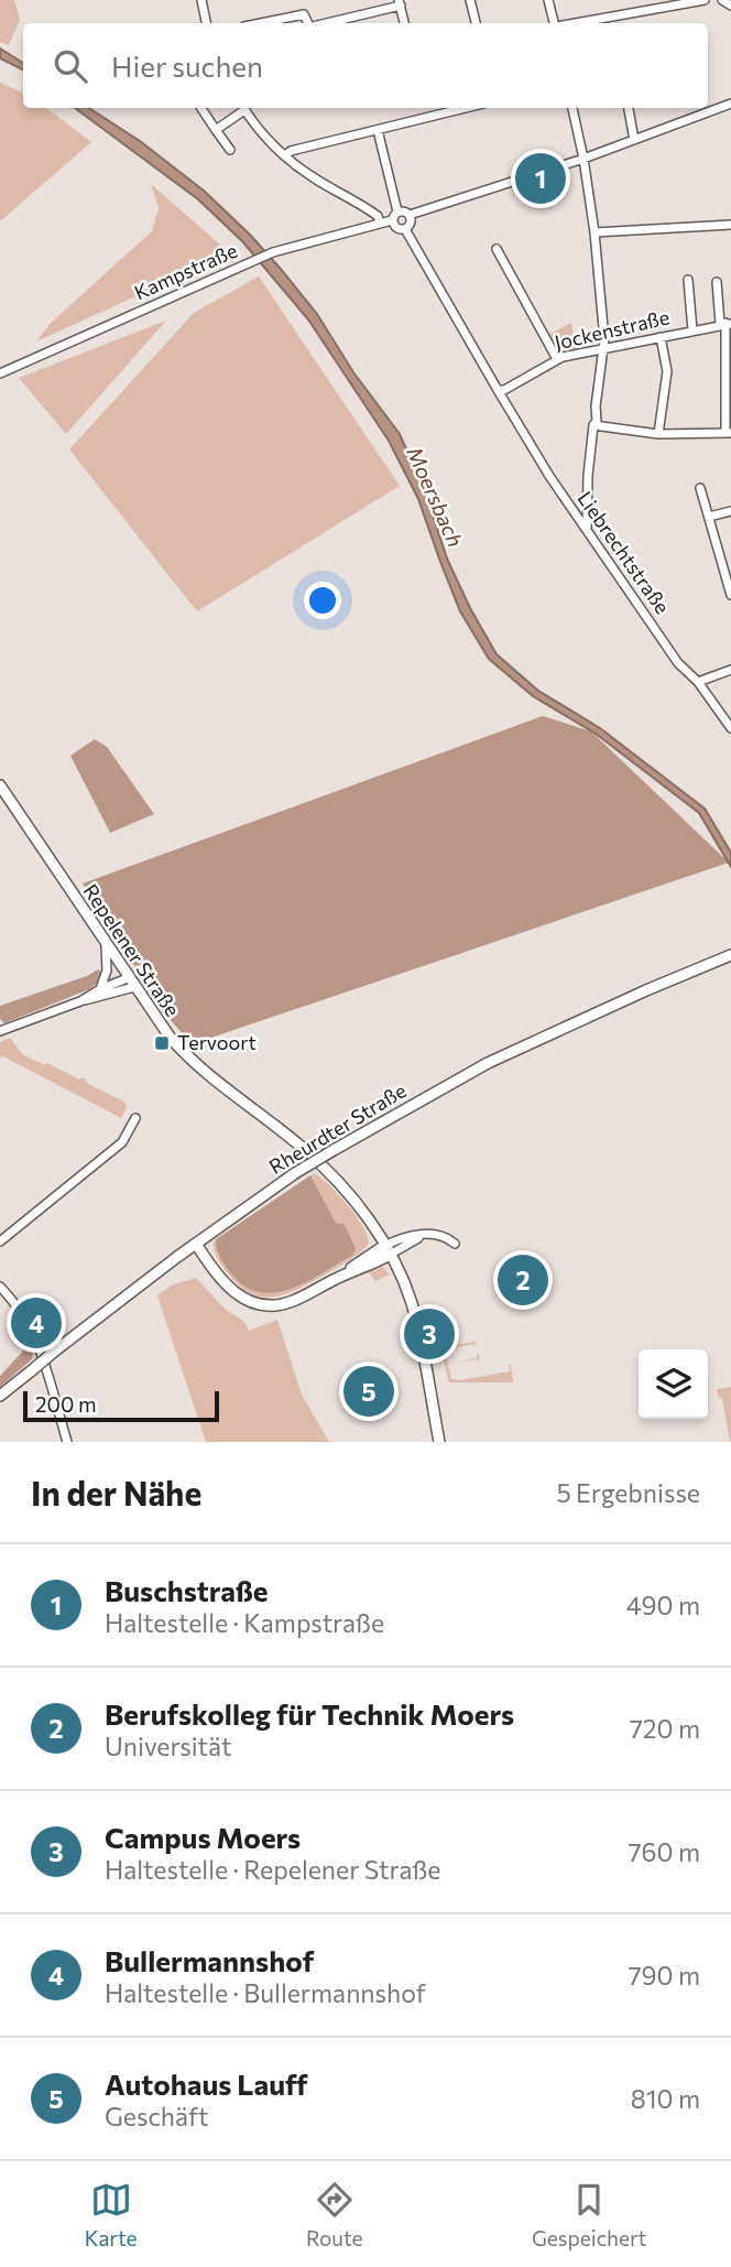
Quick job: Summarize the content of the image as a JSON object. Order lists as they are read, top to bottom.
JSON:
{
  "streets": {
    "main road": ["Repelener Straße", "Rheurdter Straße"],
    "street": ["Kampstraße", "Jockenstraße", "Liebrechtstraße"]
  },
  "crossings": [
    ["Kampstraße", "Liebrechtstraße"],
    ["Jockenstraße", "Liebrechtstraße"]
  ],
  "water": ["Moersbach"],
  "places": {
    "transit": ["Tervoort"]
  },
  "scale_bar": "200 m",
  "page": {
    "search": "Hier suchen",
    "pins": [
      "1",
      "2",
      "4",
      "3",
      "5"
    ],
    "scale": "200 m",
    "heading": ["In der Nähe", "5 Ergebnisse"],
    "list": [
      {
        "mark": "1",
        "name": "Buschstraße",
        "note": "Haltestelle · Kampstraße",
        "value": "490 m"
      },
      {
        "mark": "2",
        "name": "Berufskolleg für Technik Moers",
        "note": "Universität",
        "value": "720 m"
      },
      {
        "mark": "3",
        "name": "Campus Moers",
        "note": "Haltestelle · Repelener Straße",
        "value": "760 m"
      },
      {
        "mark": "4",
        "name": "Bullermannshof",
        "note": "Haltestelle · Bullermannshof",
        "value": "790 m"
      },
      {
        "mark": "5",
        "name": "Autohaus Lauff",
        "note": "Geschäft",
        "value": "810 m"
      }
    ],
    "nav": ["Karte", "Route", "Gespeichert"]
  }
}
